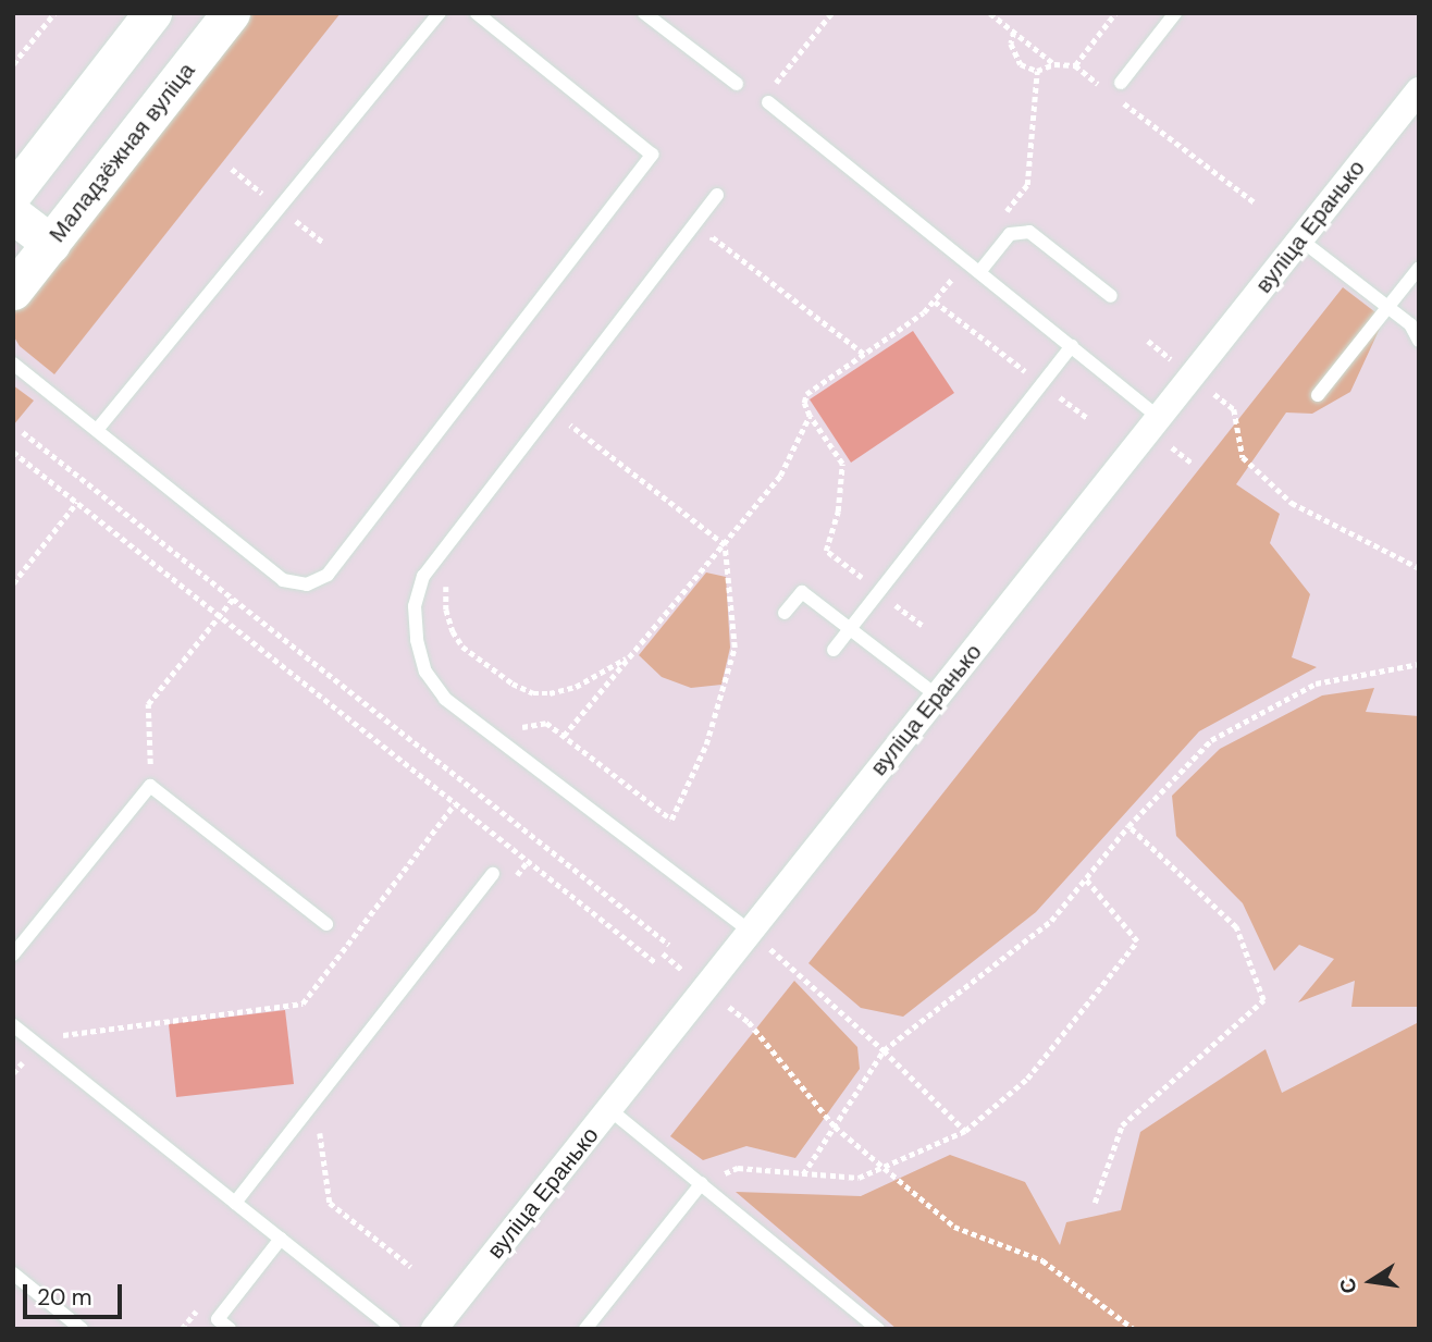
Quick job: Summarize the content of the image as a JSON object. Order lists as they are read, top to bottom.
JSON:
{
  "streets": {
    "main road": ["Маладзёжная вуліца"],
    "street": ["вуліца Еранько"]
  },
  "scale_bar": "20 m",
  "north": "left"
}
